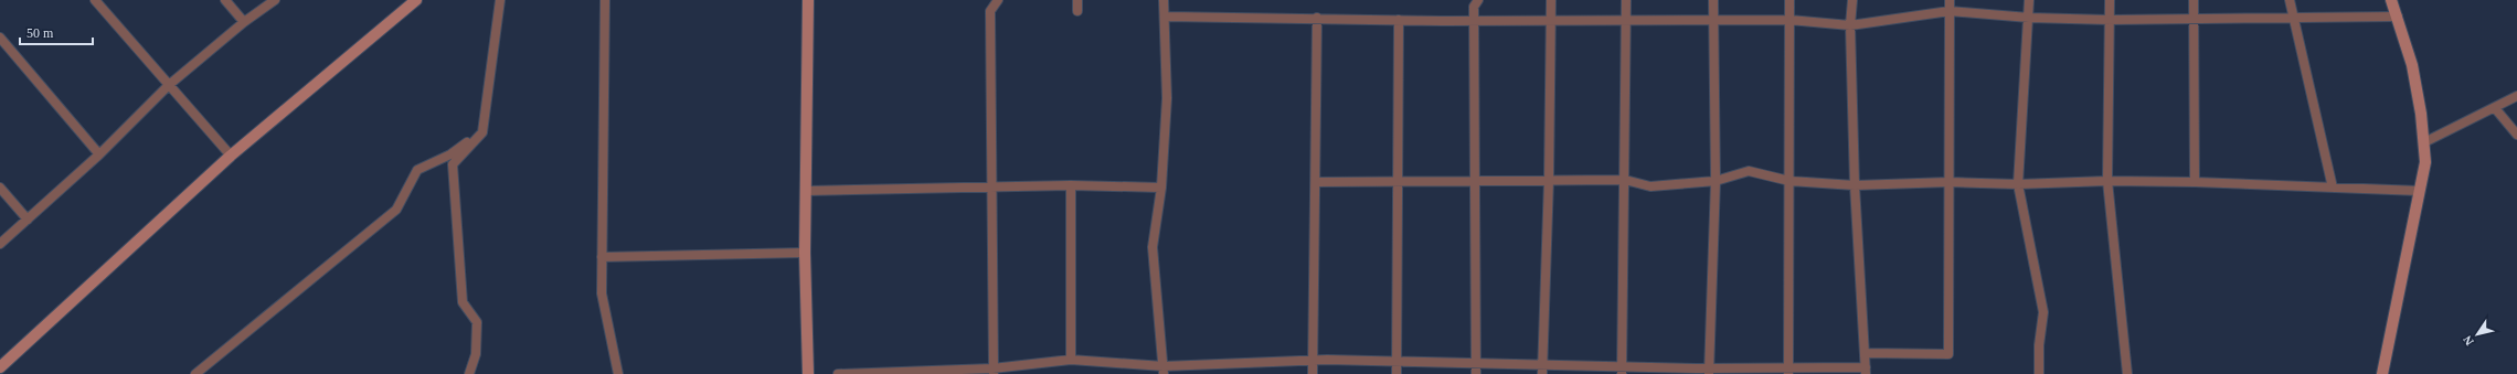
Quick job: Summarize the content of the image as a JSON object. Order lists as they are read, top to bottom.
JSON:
{
  "scale_bar": "50 m",
  "north": "bottom left"
}
